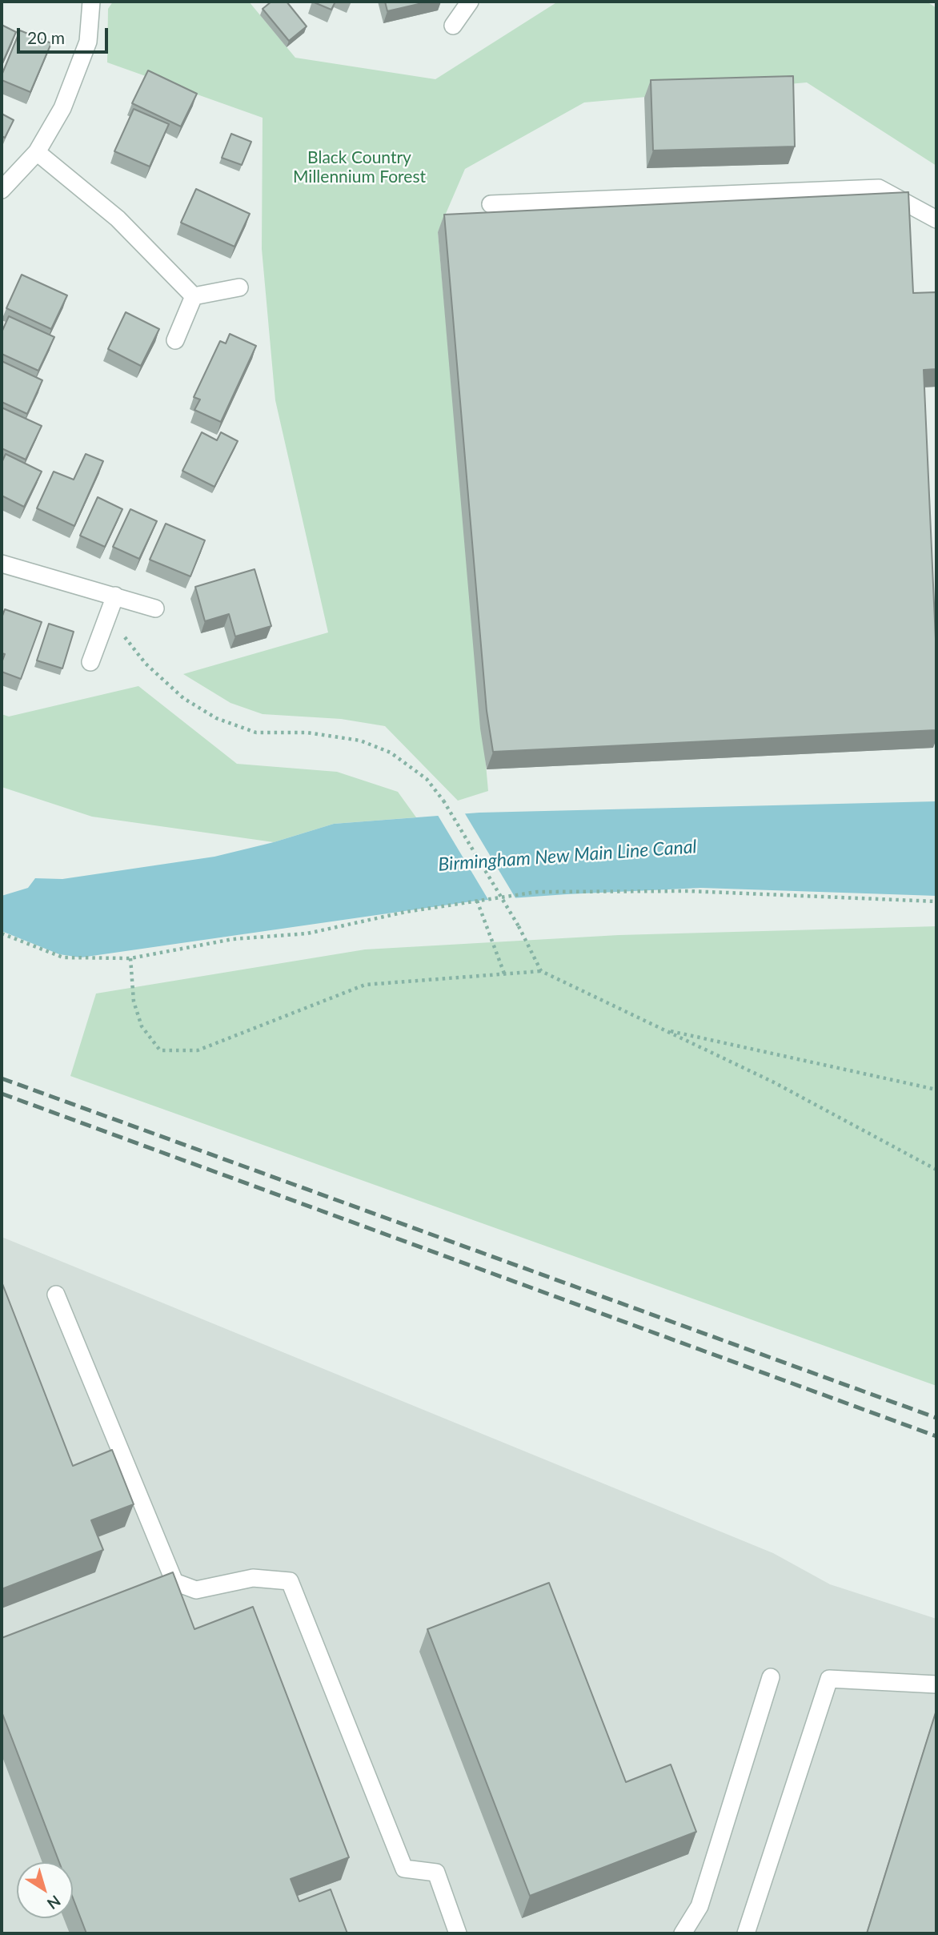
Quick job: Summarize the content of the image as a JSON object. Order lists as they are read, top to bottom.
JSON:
{
  "water": ["Birmingham New Main Line Canal"],
  "parks": ["Black Country Millennium Forest"],
  "scale_bar": "20 m",
  "north": "bottom right"
}
